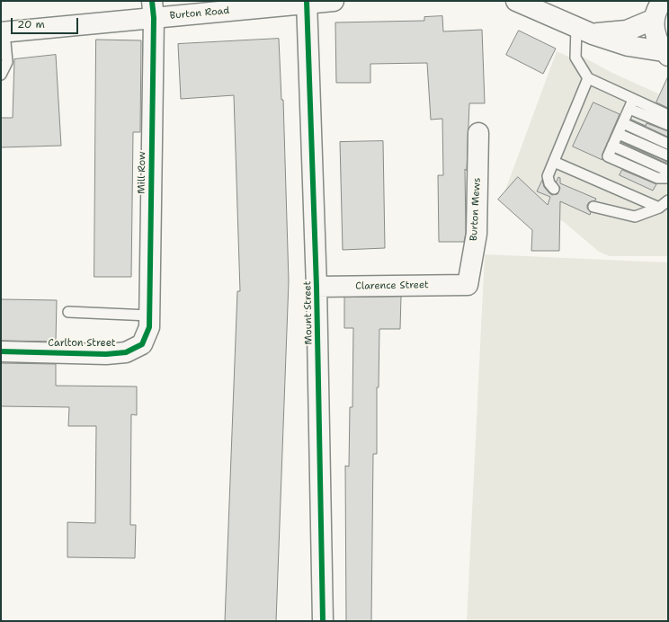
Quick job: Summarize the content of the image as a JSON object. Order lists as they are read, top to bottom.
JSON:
{
  "streets": {
    "street": [
      "Burton Road",
      "Mill Row",
      "Burton Mews",
      "Clarence Street",
      "Mount Street",
      "Carlton Street"
    ]
  },
  "crossings": [
    ["Burton Road", "Mill Row"],
    ["Burton Road", "Mount Street"],
    ["Mill Row", "Carlton Street"],
    ["Burton Mews", "Clarence Street"],
    ["Clarence Street", "Mount Street"]
  ],
  "scale_bar": "20 m"
}
